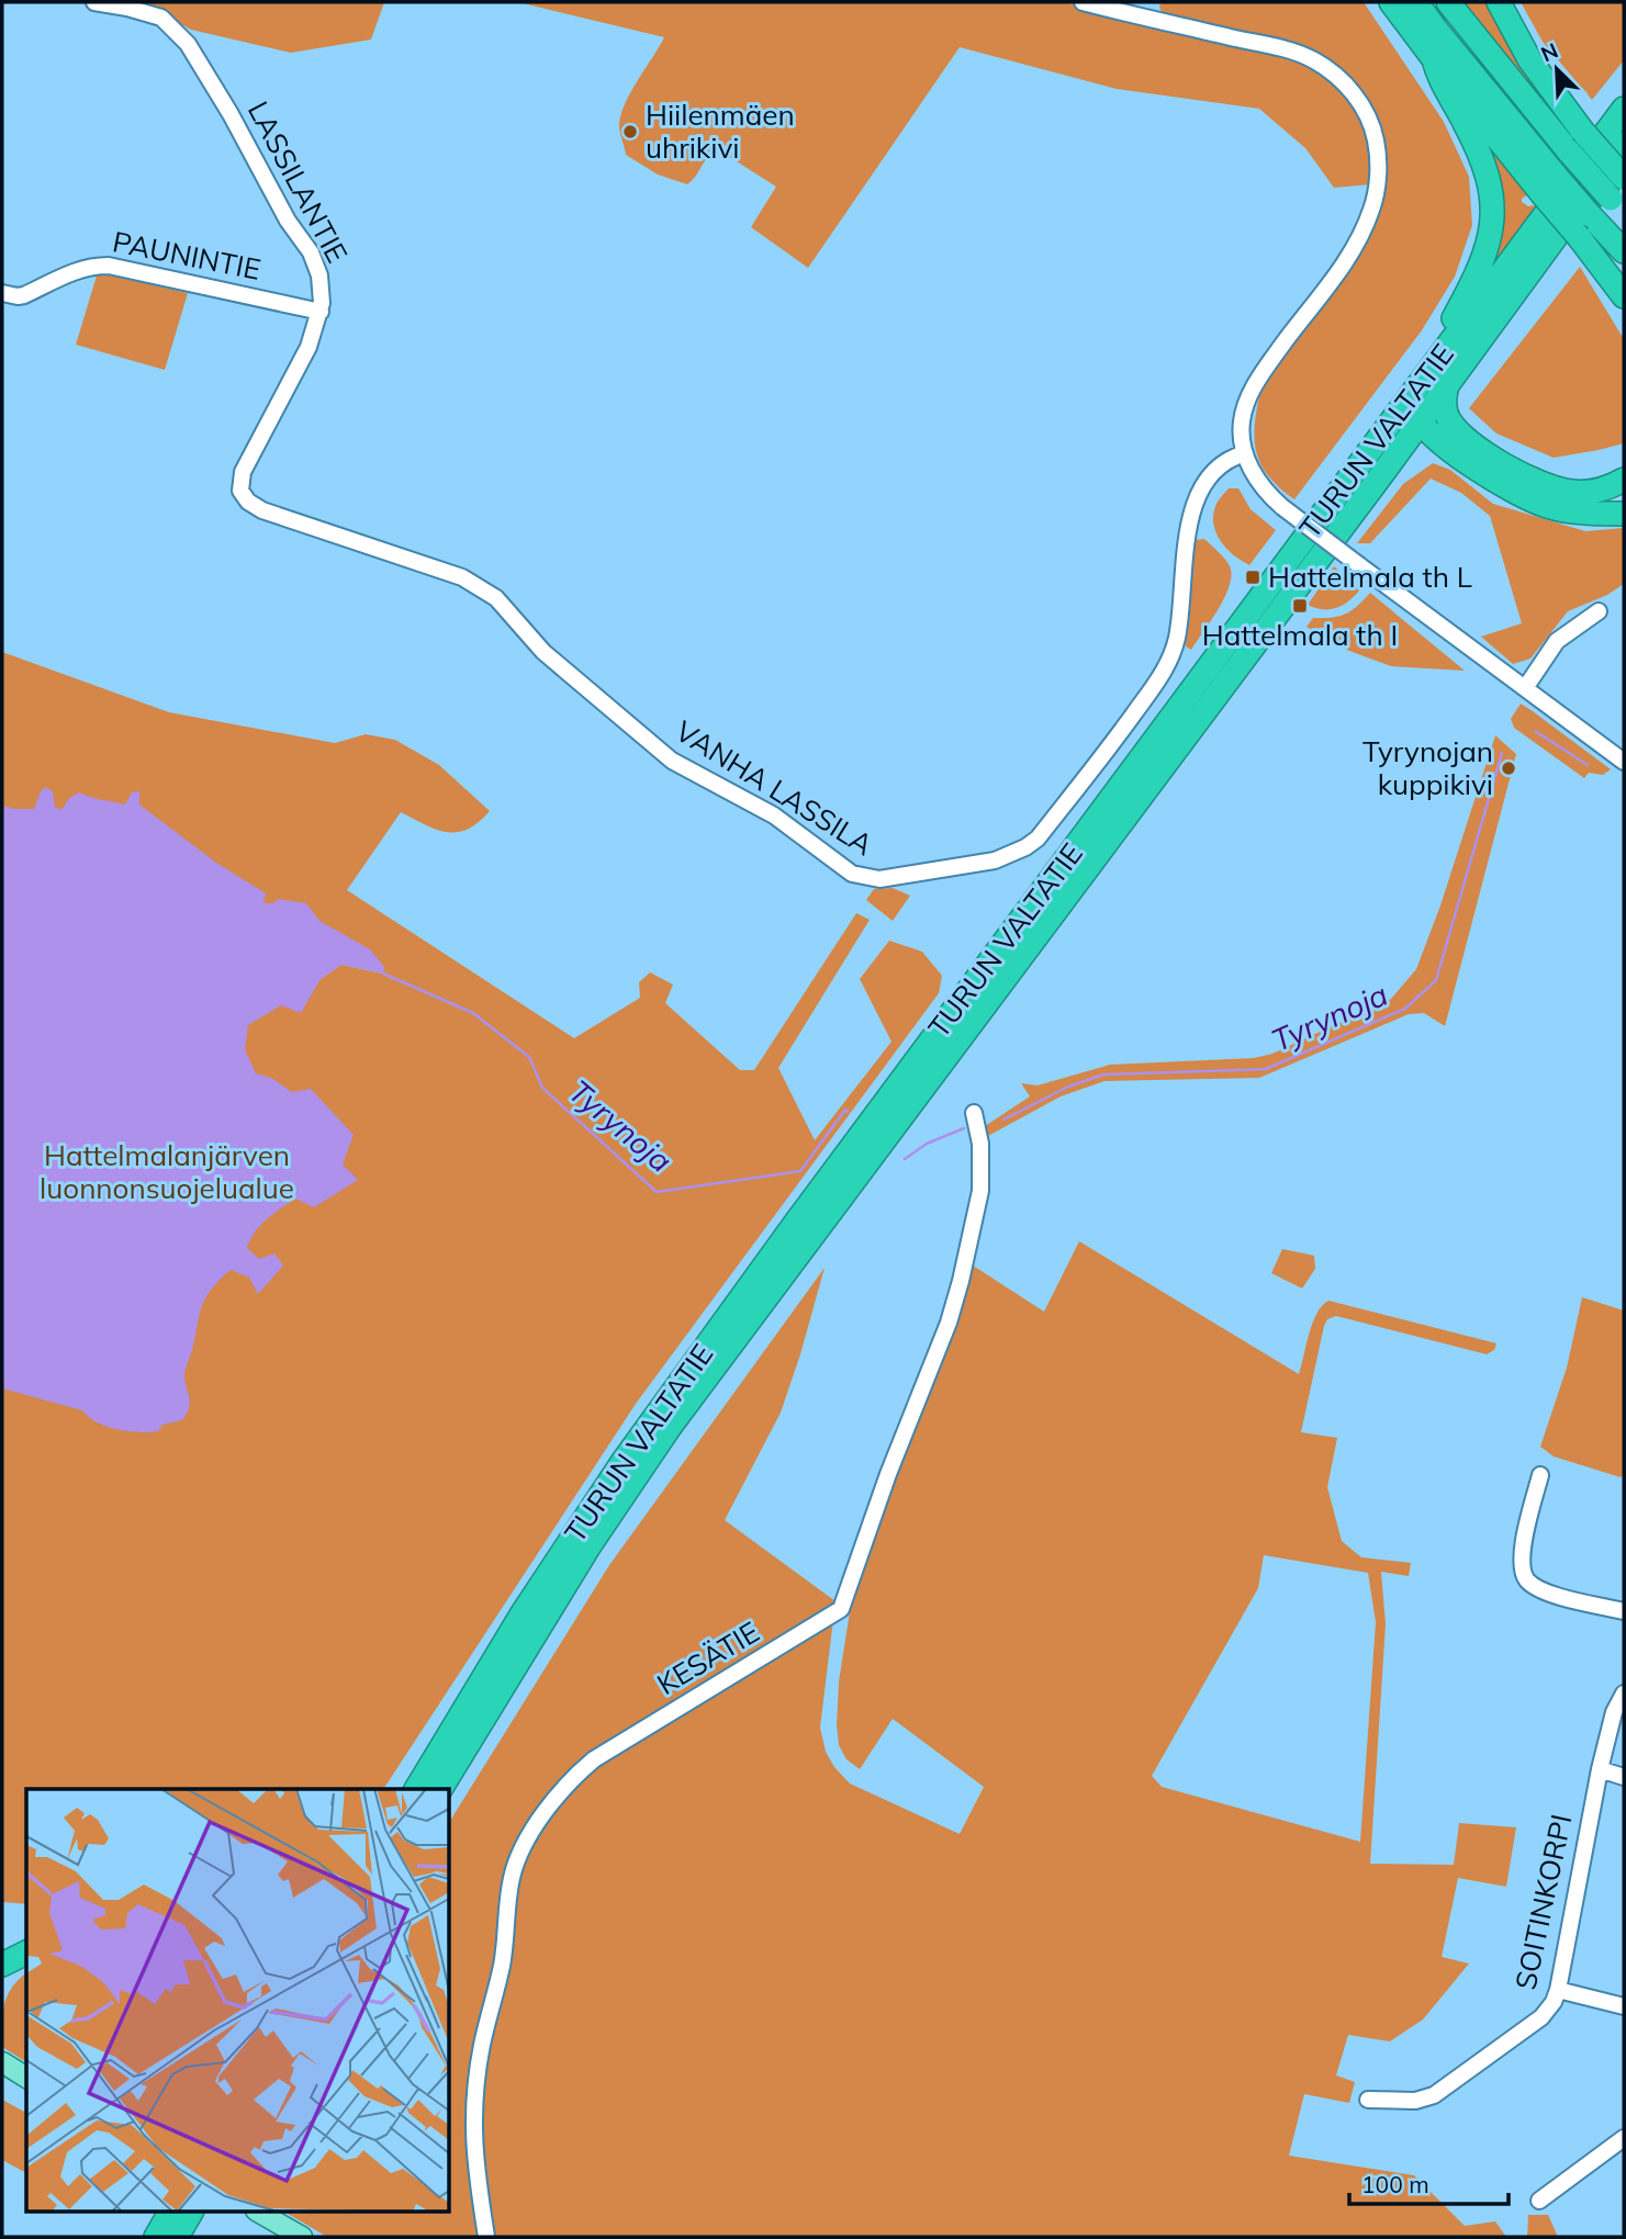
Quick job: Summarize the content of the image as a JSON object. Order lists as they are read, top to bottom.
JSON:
{
  "streets": {
    "highway": ["TURUN VALTATIE"],
    "street": [
      "LASSILANTIE",
      "PAUNINTIE",
      "VANHA LASSILA",
      "KESÄTIE",
      "SOITINKORPI"
    ]
  },
  "crossings": [
    ["LASSILANTIE", "PAUNINTIE"],
    ["LASSILANTIE", "VANHA LASSILA"]
  ],
  "water": ["Tyrynoja"],
  "parks": ["Hattelmalanjärven luonnonsuojelualue"],
  "places": {
    "other": ["Hiilenmäen uhrikivi", "Tyrynojan kuppikivi"],
    "transit": ["Hattelmala th L", "Hattelmala th I"]
  },
  "scale_bar": "100 m",
  "north": "top left"
}
